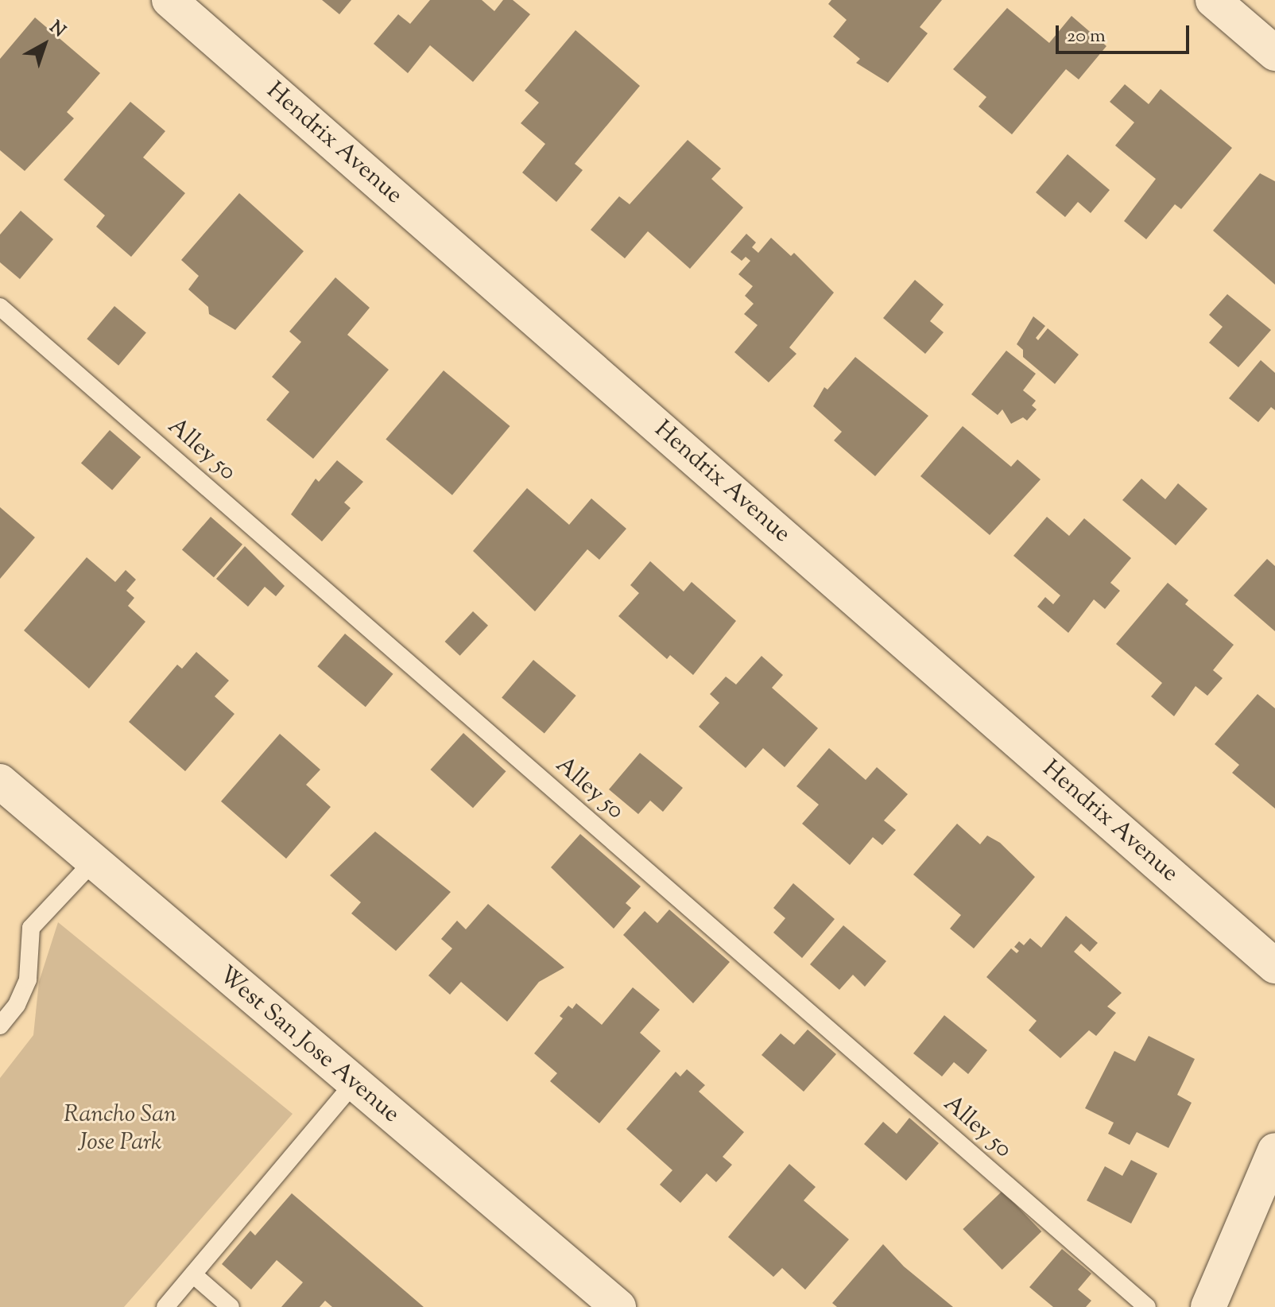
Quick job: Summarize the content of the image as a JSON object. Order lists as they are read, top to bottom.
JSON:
{
  "streets": {
    "street": ["Hendrix Avenue", "West San Jose Avenue"],
    "lane": ["Alley 50"]
  },
  "parks": ["Rancho San Jose Park"],
  "scale_bar": "20 m",
  "north": "top right"
}
